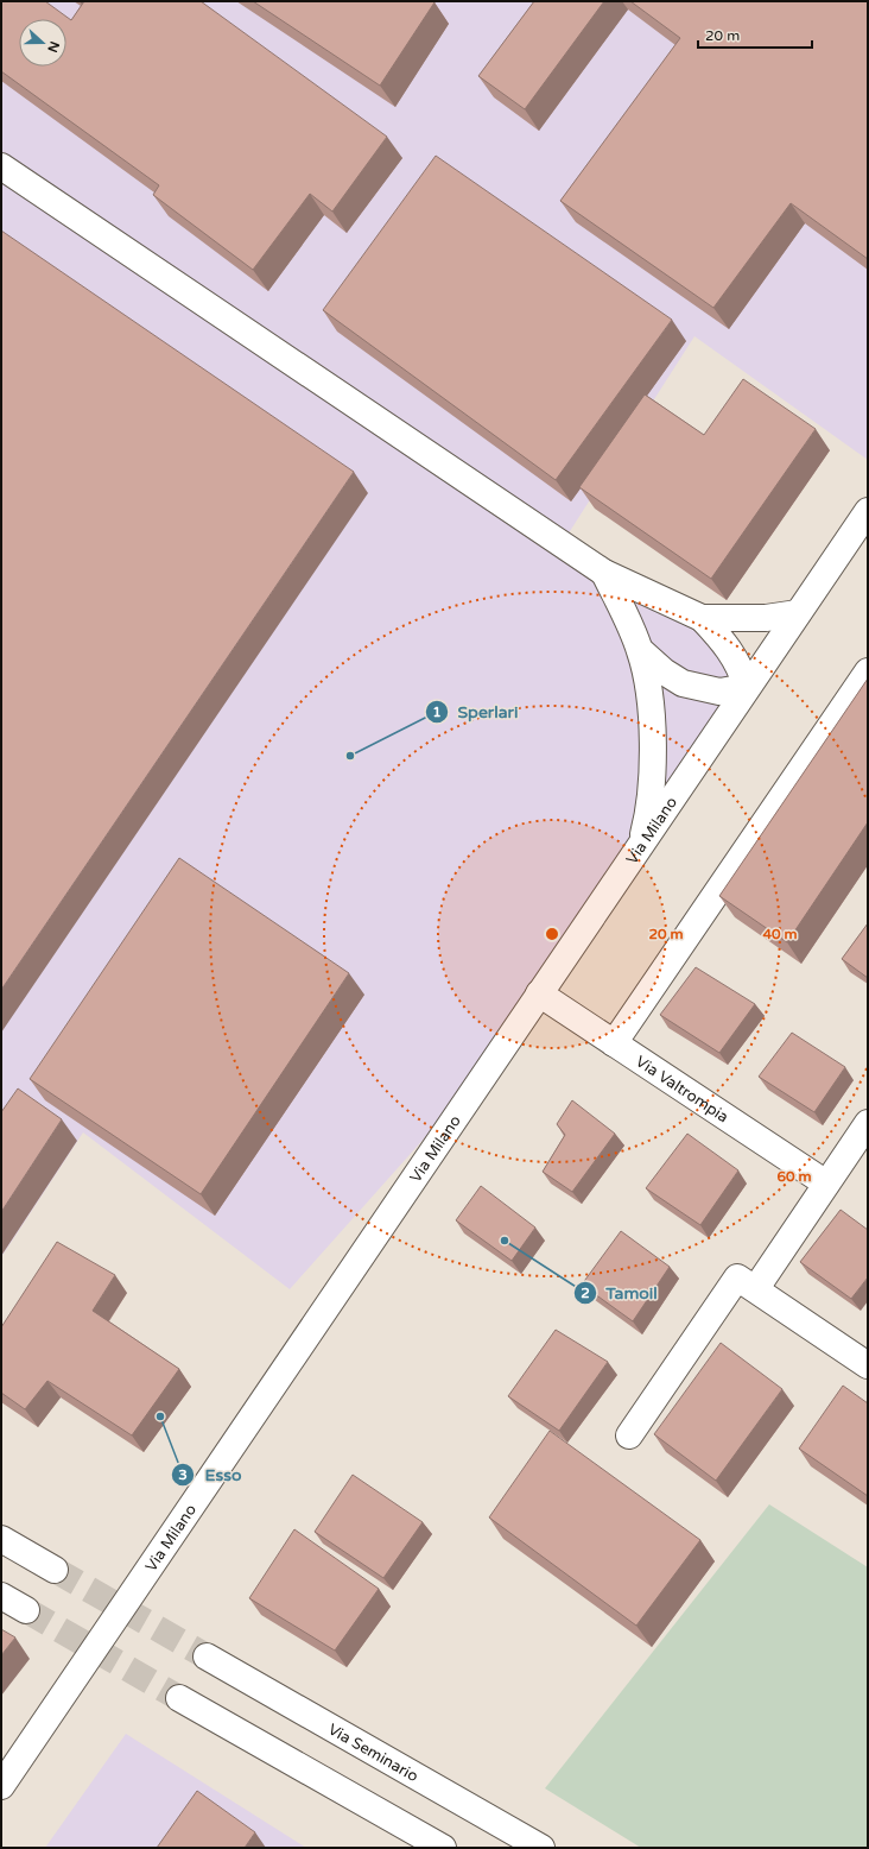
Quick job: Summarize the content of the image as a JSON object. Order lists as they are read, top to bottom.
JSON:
{
  "streets": {
    "main road": ["Via Milano", "Via Valtrompia", "Via Seminario"]
  },
  "crossings": [
    ["Via Milano", "Via Valtrompia"]
  ],
  "places": ["Sperlari", "Tamoil", "Esso"],
  "scale_bar": "20 m",
  "north": "right",
  "rings": ["20 m", "40 m", "60 m"]
}
